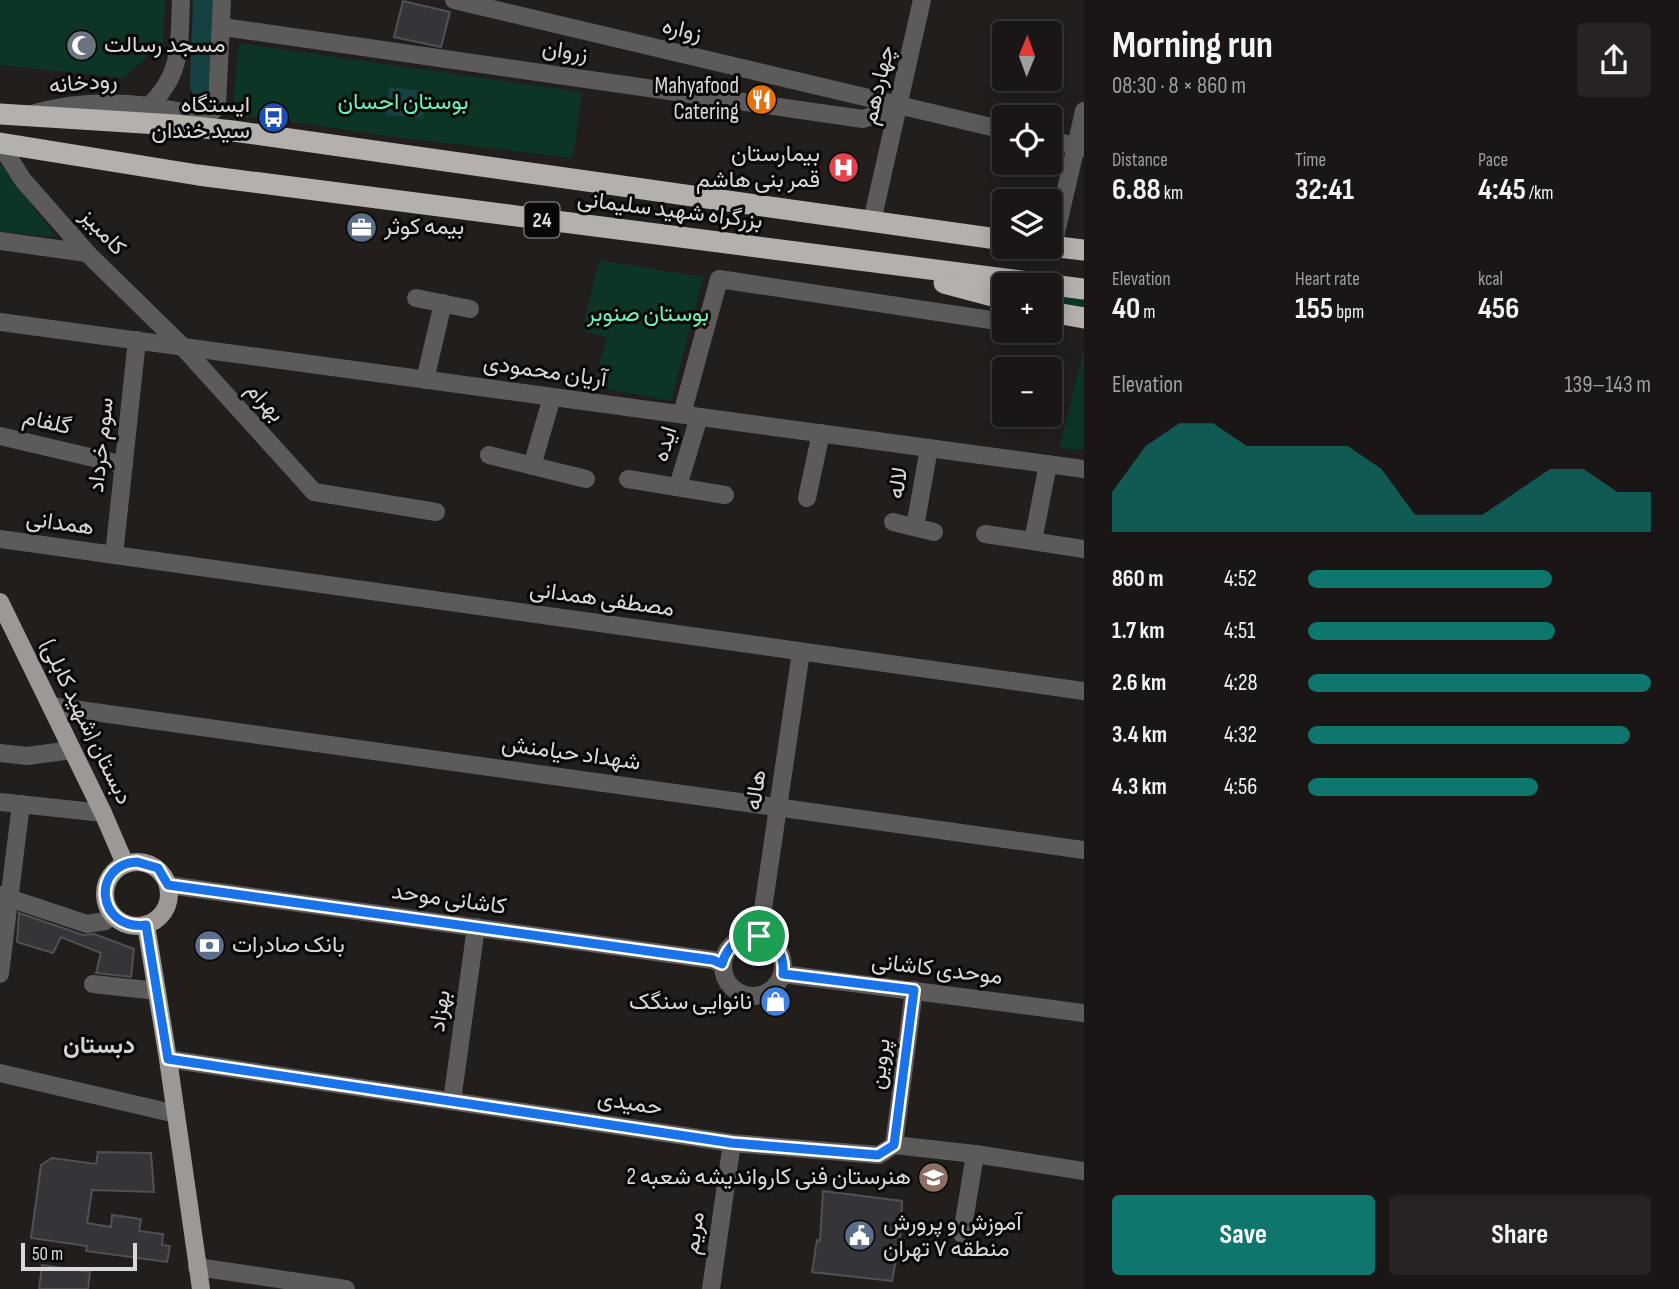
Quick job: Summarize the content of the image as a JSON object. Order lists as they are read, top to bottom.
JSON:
{
  "streets": {
    "highway": ["بزرگراه شهید سلیمانی", "24"],
    "main road": ["دبستان (شهید کابلی)"],
    "street": [
      "زواره",
      "زروان",
      "رودخانه",
      "چهاردهم",
      "کامبیز",
      "آریان محمودی",
      "بهرام",
      "گلفام",
      "ایده",
      "سوم خرداد",
      "لاله",
      "همدانی",
      "مصطفی همدانی",
      "شهداد حیامنش",
      "هاله",
      "کاشانی موحد",
      "موحدی کاشانی",
      "بهزاد",
      "پروین",
      "حمیدی",
      "مریم"
    ]
  },
  "crossings": [
    ["زواره", "زروان"],
    ["زواره", "چهاردهم"],
    ["زروان", "رودخانه"],
    ["زروان", "چهاردهم"],
    ["رودخانه", "بزرگراه شهید سلیمانی"],
    ["چهاردهم", "بزرگراه شهید سلیمانی"],
    ["بزرگراه شهید سلیمانی", "کامبیز"],
    ["کامبیز", "آریان محمودی"],
    ["کامبیز", "بهرام"],
    ["آریان محمودی", "بهرام"],
    ["آریان محمودی", "ایده"],
    ["آریان محمودی", "سوم خرداد"],
    ["آریان محمودی", "لاله"],
    ["گلفام", "سوم خرداد"],
    ["سوم خرداد", "همدانی"],
    ["سوم خرداد", "مصطفی همدانی"],
    ["همدانی", "مصطفی همدانی"],
    ["مصطفی همدانی", "هاله"],
    ["دبستان (شهید کابلی)", "شهداد حیامنش"],
    ["دبستان (شهید کابلی)", "کاشانی موحد"],
    ["شهداد حیامنش", "هاله"],
    ["هاله", "کاشانی موحد"],
    ["هاله", "موحدی کاشانی"],
    ["کاشانی موحد", "موحدی کاشانی"],
    ["کاشانی موحد", "بهزاد"],
    ["موحدی کاشانی", "پروین"],
    ["بهزاد", "حمیدی"],
    ["پروین", "حمیدی"],
    ["حمیدی", "مریم"]
  ],
  "districts": ["دبستان"],
  "parks": ["بوستان احسان", "بوستان صنوبر"],
  "places": {
    "mosque": ["مسجد رسالت"],
    "restaurant": ["Mahyafood Catering"],
    "bus stop": ["ایستگاه سید خندان"],
    "hospital": ["بیمارستان قمر بنی هاشم"],
    "office": ["بیمه کوثر"],
    "bank": ["بانک صادرات"],
    "shop": ["نانوایی سنگک"],
    "school or university": ["هنرستان فنی کارواندیشه شعبه 2"],
    "public building": ["آموزش و پرورش منطقه ۷ تهران"]
  },
  "scale_bar": "50 m",
  "north": "top",
  "page": {
    "heading": ["Morning run", "08:30 · 8 × 860 m"],
    "map_buttons": ["+", "−"],
    "stats": [
      ["Distance", "6.88 km"],
      ["Time", "32:41"],
      ["Pace", "4:45 /km"],
      ["Elevation", "40 m"],
      ["Heart rate", "155 bpm"],
      ["kcal", "456"]
    ],
    "chart": ["Elevation", "139–143 m"],
    "list": [
      {
        "name": "860 m",
        "note": "4:52"
      },
      {
        "name": "1.7 km",
        "note": "4:51"
      },
      {
        "name": "2.6 km",
        "note": "4:28"
      },
      {
        "name": "3.4 km",
        "note": "4:32"
      },
      {
        "name": "4.3 km",
        "note": "4:56"
      }
    ],
    "buttons": ["Save", "Share"],
    "scale": "50 m"
  }
}
